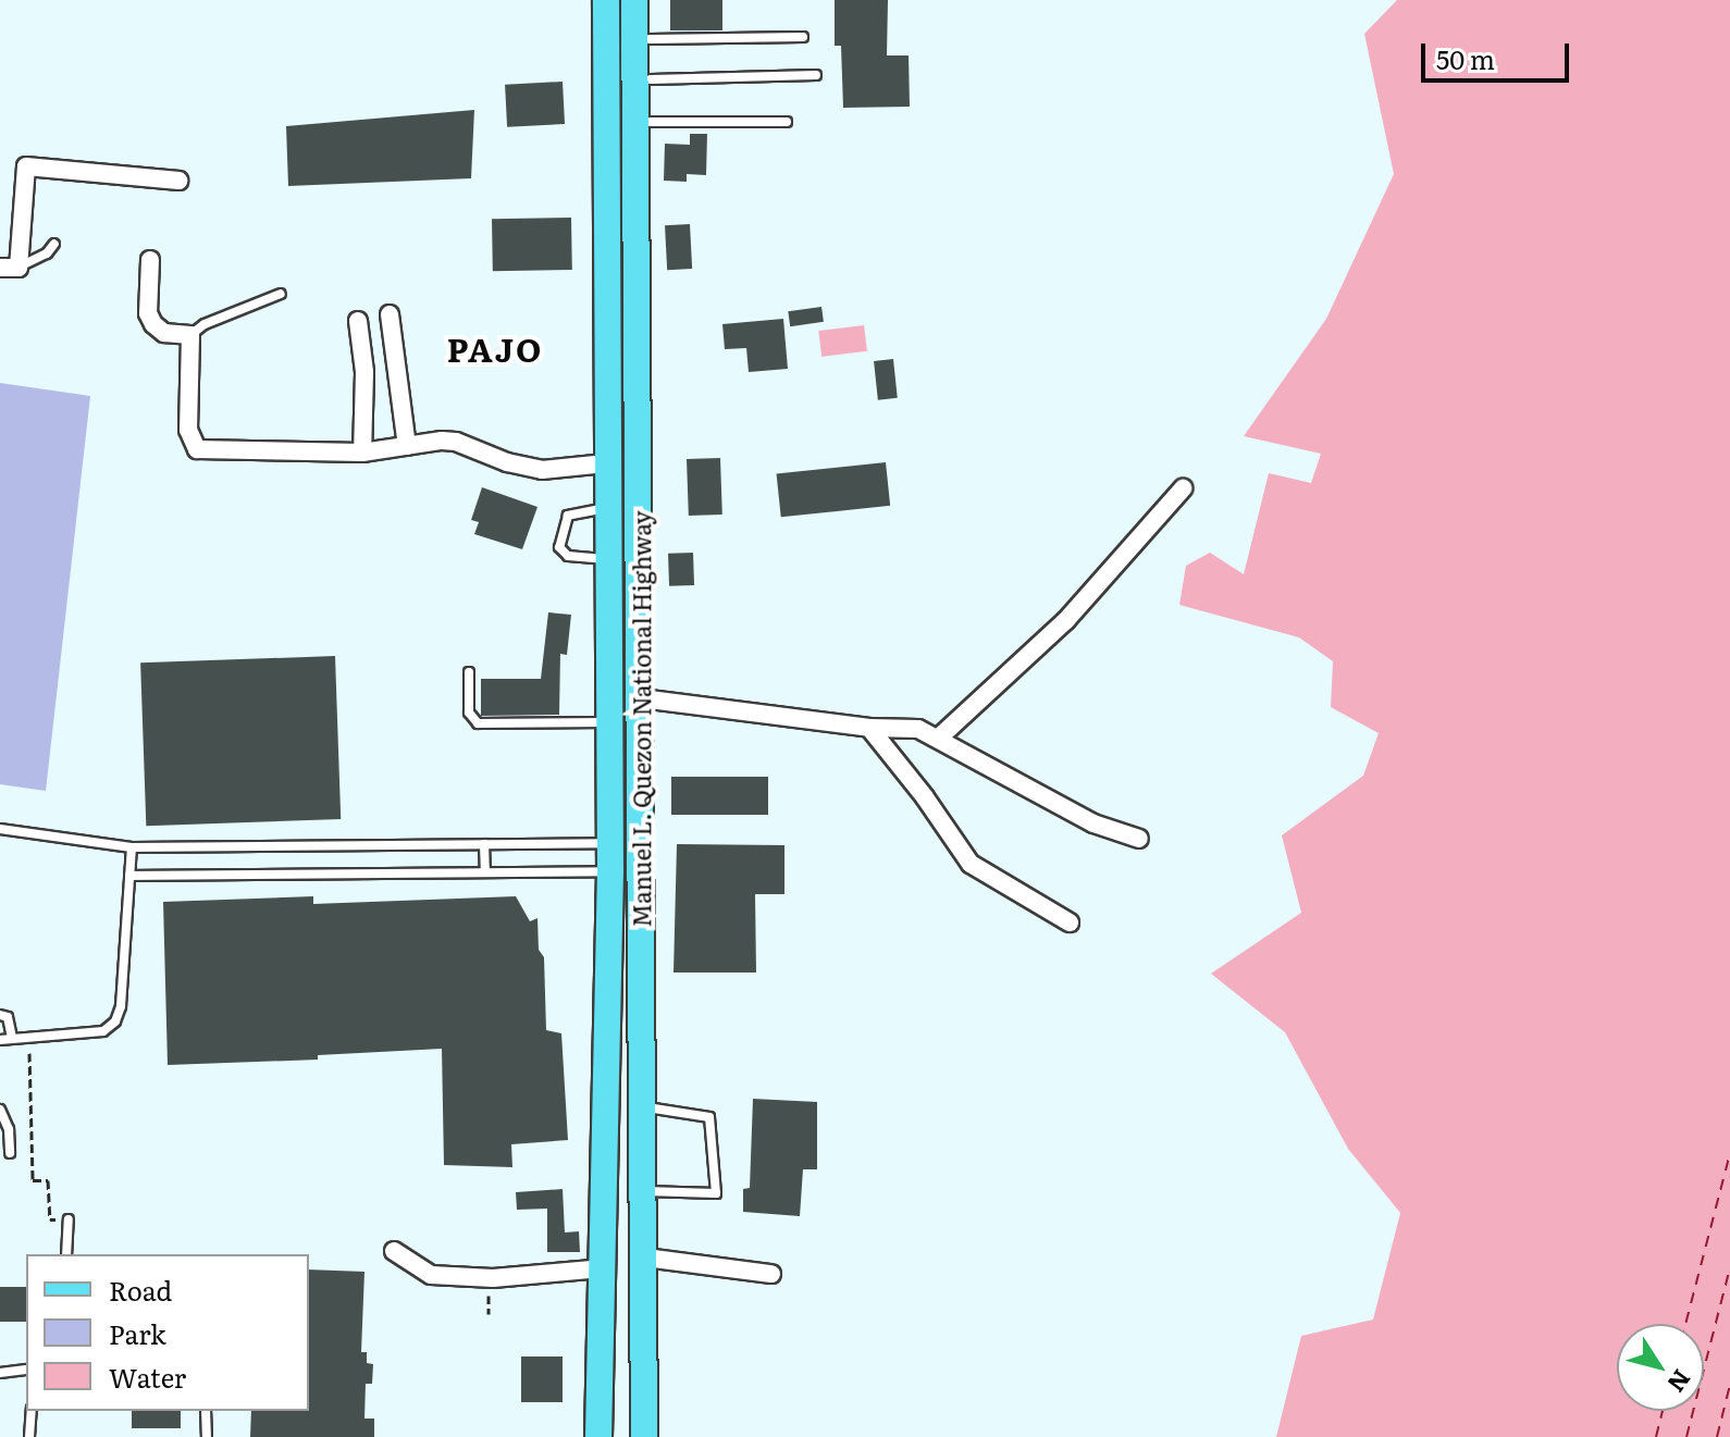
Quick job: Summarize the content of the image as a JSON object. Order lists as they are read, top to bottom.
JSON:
{
  "streets": {
    "main road": ["Manuel L. Quezon National Highway"]
  },
  "districts": ["PAJO"],
  "legend": ["Road", "Park", "Water"],
  "scale_bar": "50 m",
  "north": "bottom right"
}
